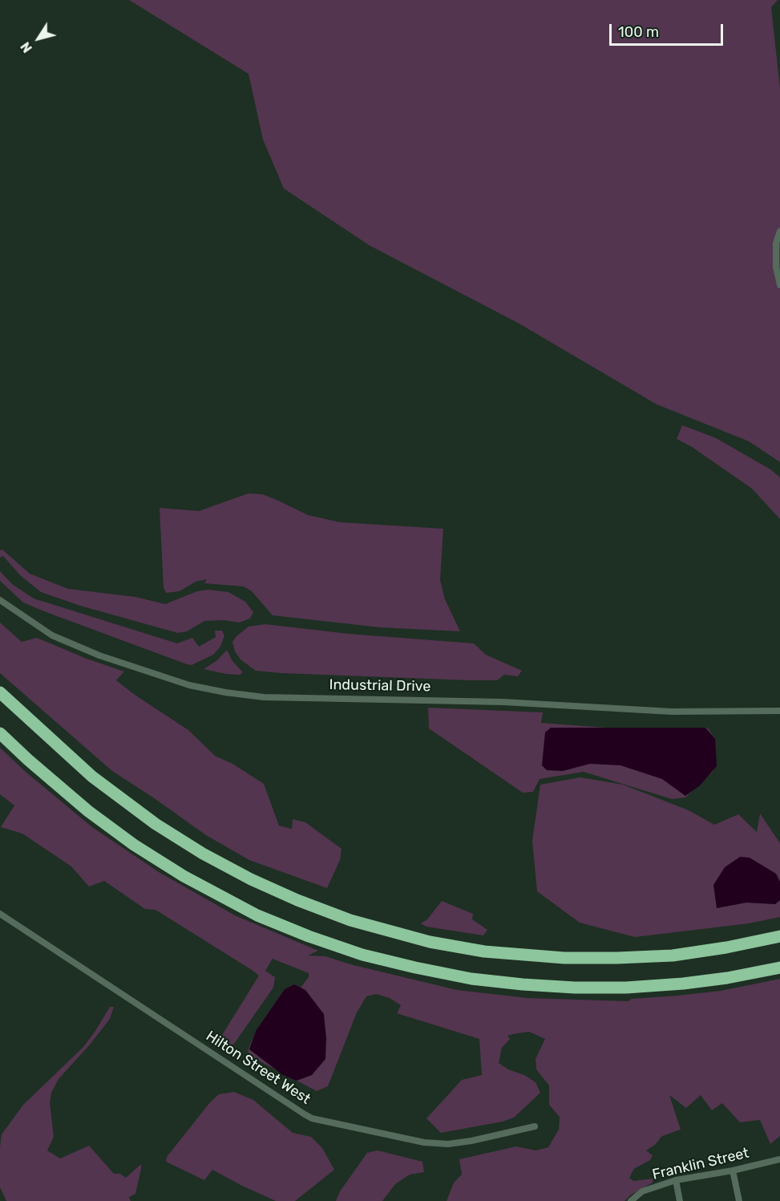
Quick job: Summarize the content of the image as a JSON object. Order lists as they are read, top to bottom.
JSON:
{
  "streets": {
    "street": ["Industrial Drive", "Hilton Street West", "Franklin Street"]
  },
  "scale_bar": "100 m",
  "north": "bottom left"
}
